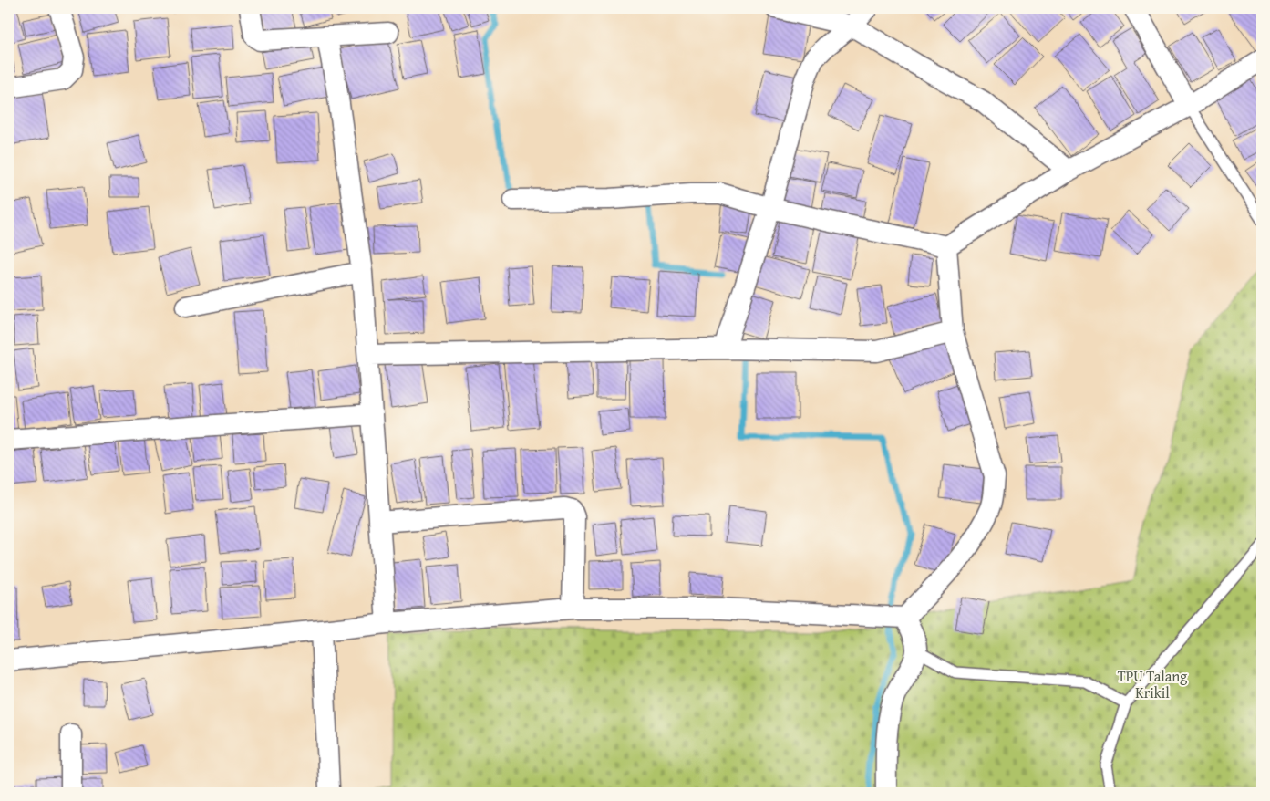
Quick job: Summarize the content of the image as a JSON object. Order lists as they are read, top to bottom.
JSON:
{
  "parks": ["TPU Talang Krikil"]
}
